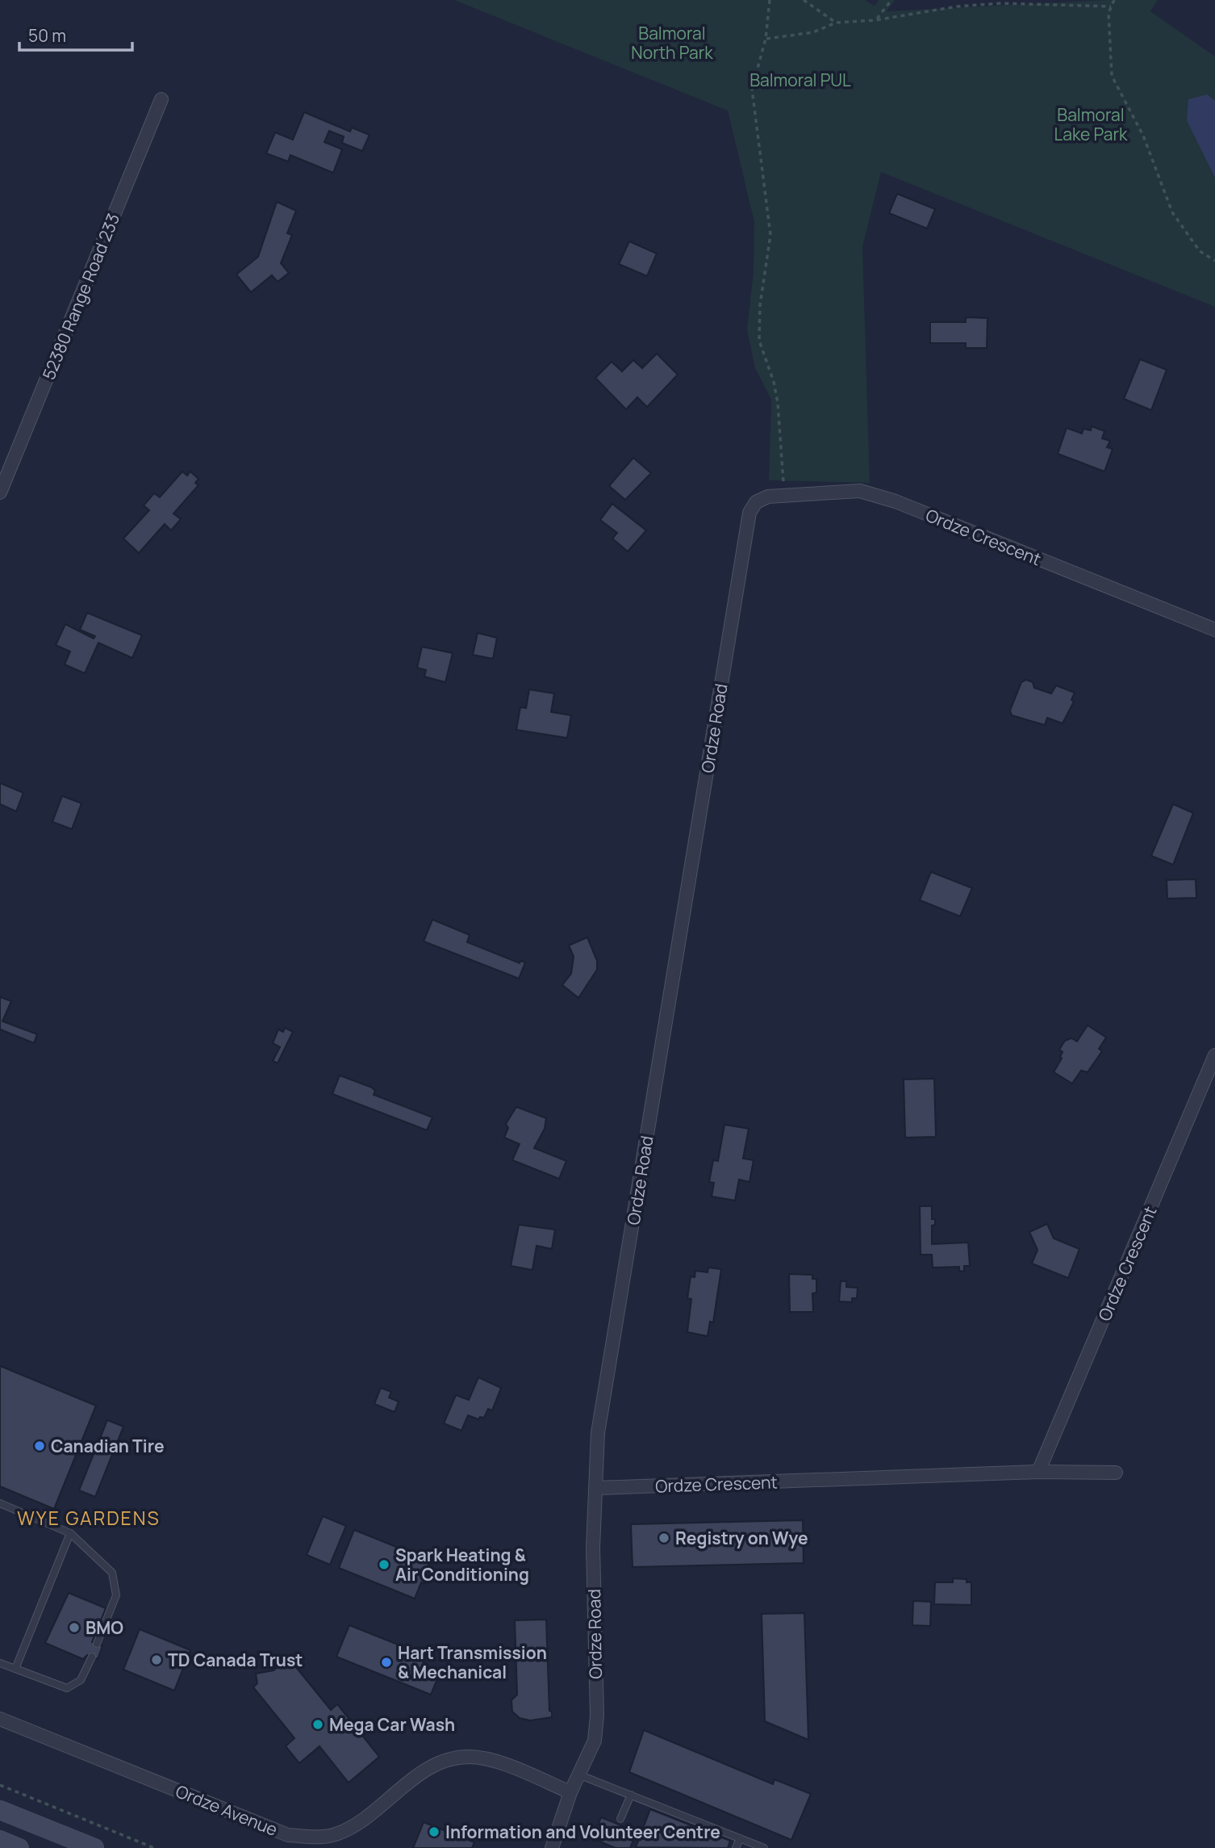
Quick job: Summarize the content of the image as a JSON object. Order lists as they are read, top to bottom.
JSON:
{
  "streets": {
    "street": [
      "52380 Range Road 233",
      "Ordze Crescent",
      "Ordze Road",
      "Ordze Avenue"
    ]
  },
  "crossings": [
    ["Ordze Crescent", "Ordze Road"],
    ["Ordze Road", "Ordze Avenue"]
  ],
  "districts": ["WYE GARDENS"],
  "parks": ["Balmoral North Park", "Balmoral PUL", "Balmoral Lake Park"],
  "places": [
    "Canadian Tire",
    "Registry on Wye",
    "Spark Heating & Air Conditioning",
    "BMO",
    "TD Canada Trust",
    "Hart Transmission & Mechanical",
    "Mega Car Wash",
    "Information and Volunteer Centre"
  ],
  "scale_bar": "50 m"
}
